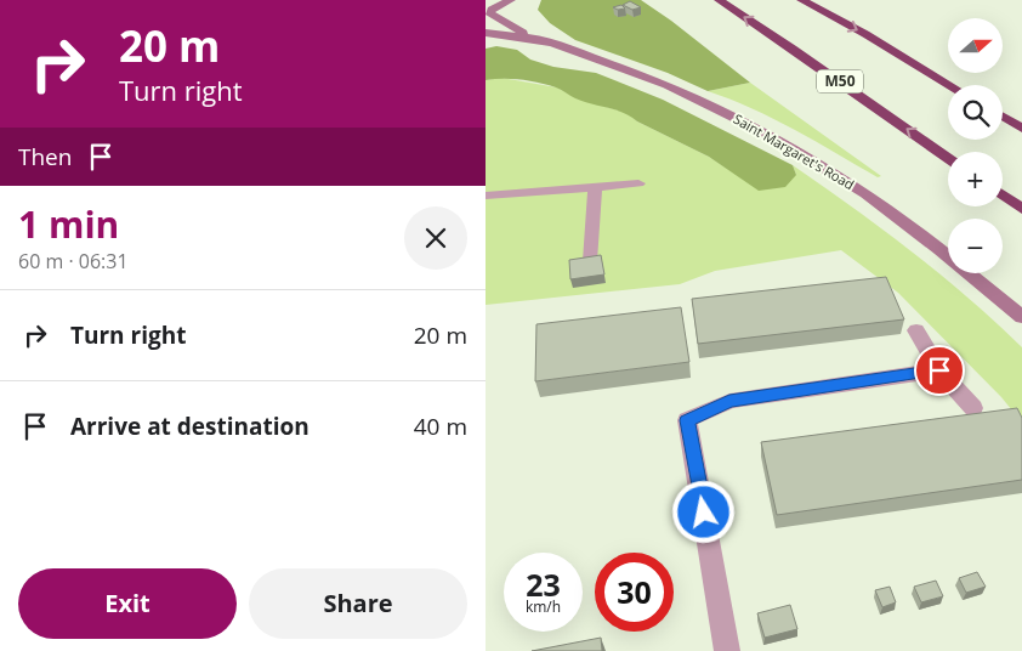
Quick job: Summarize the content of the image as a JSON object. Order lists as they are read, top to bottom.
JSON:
{
  "streets": {
    "highway": ["M50"],
    "main road": ["Saint Margaret's Road"]
  },
  "north": "right",
  "page": {
    "turn": ["20 m", "Turn right"],
    "map_buttons": ["+", "−"],
    "then": "Then",
    "heading": ["1 min", "60 m · 06:31"],
    "list": [
      {
        "name": "Turn right",
        "value": "20 m"
      },
      {
        "name": "Arrive at destination",
        "value": "40 m"
      }
    ],
    "speed": "23 km/h",
    "limit": "30",
    "buttons": ["Exit", "Share"]
  }
}
